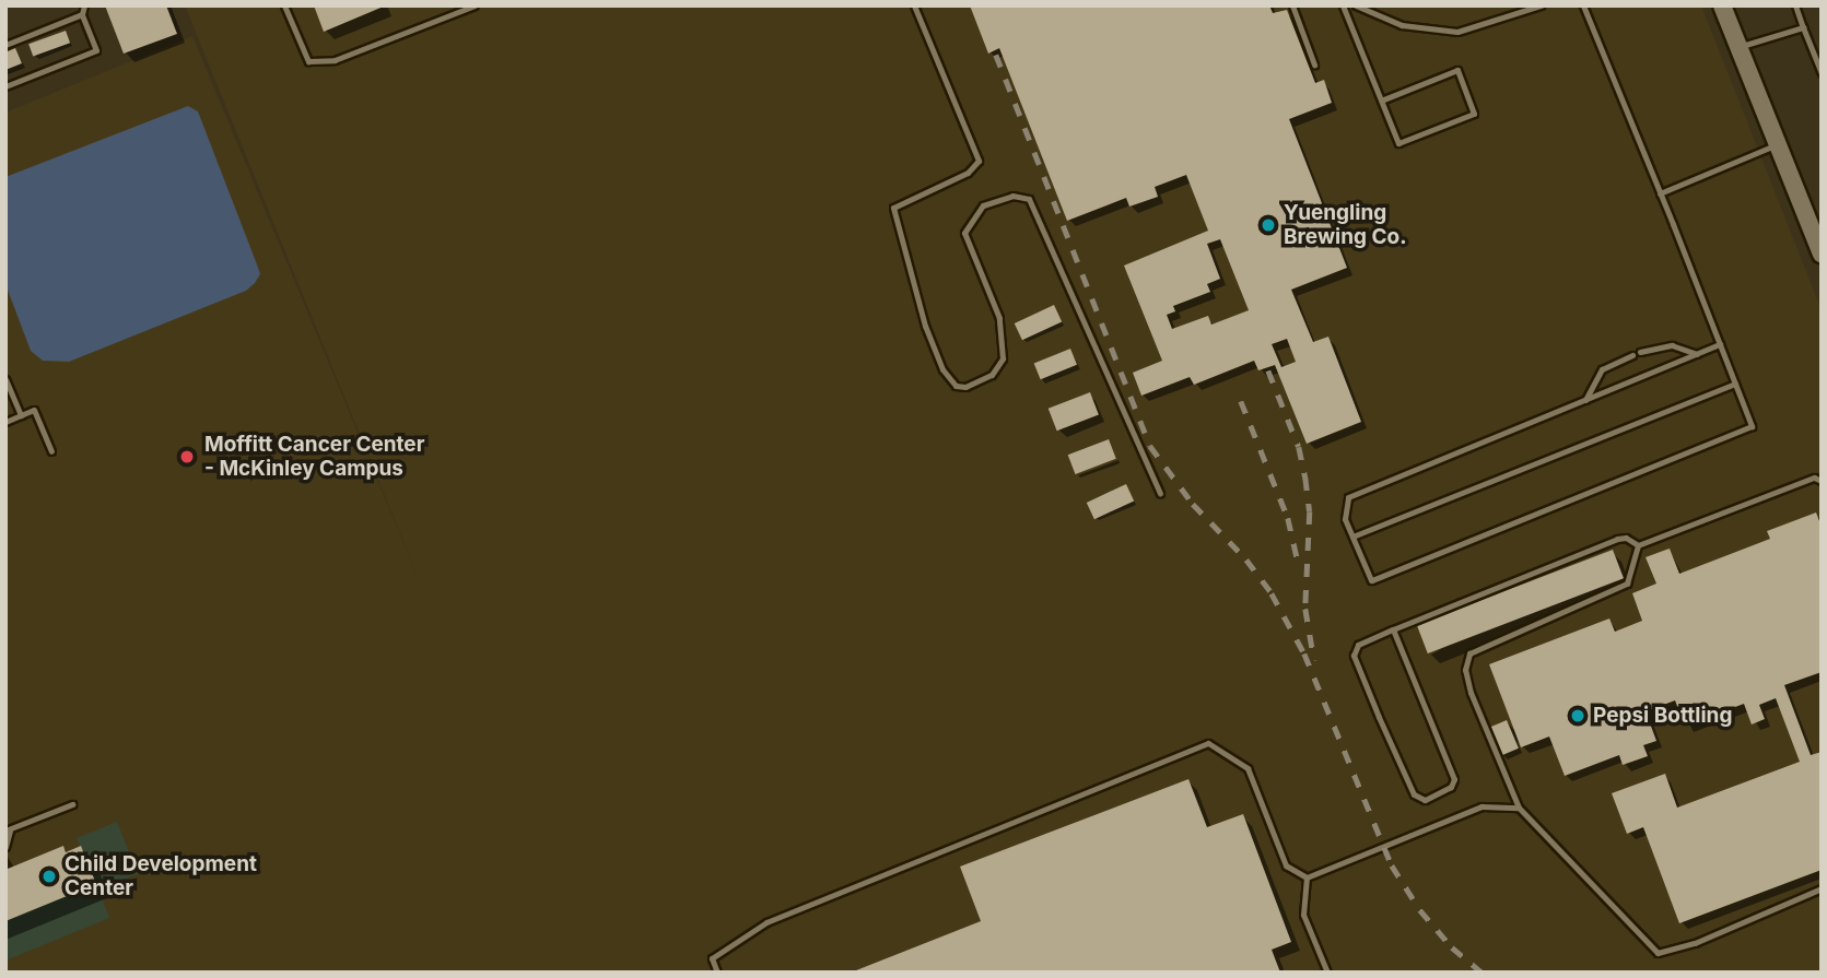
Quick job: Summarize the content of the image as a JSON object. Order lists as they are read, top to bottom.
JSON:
{
  "places": [
    "Yuengling Brewing Co.",
    "Moffitt Cancer Center - McKinley Campus",
    "Pepsi Bottling",
    "Child Development Center"
  ]
}
